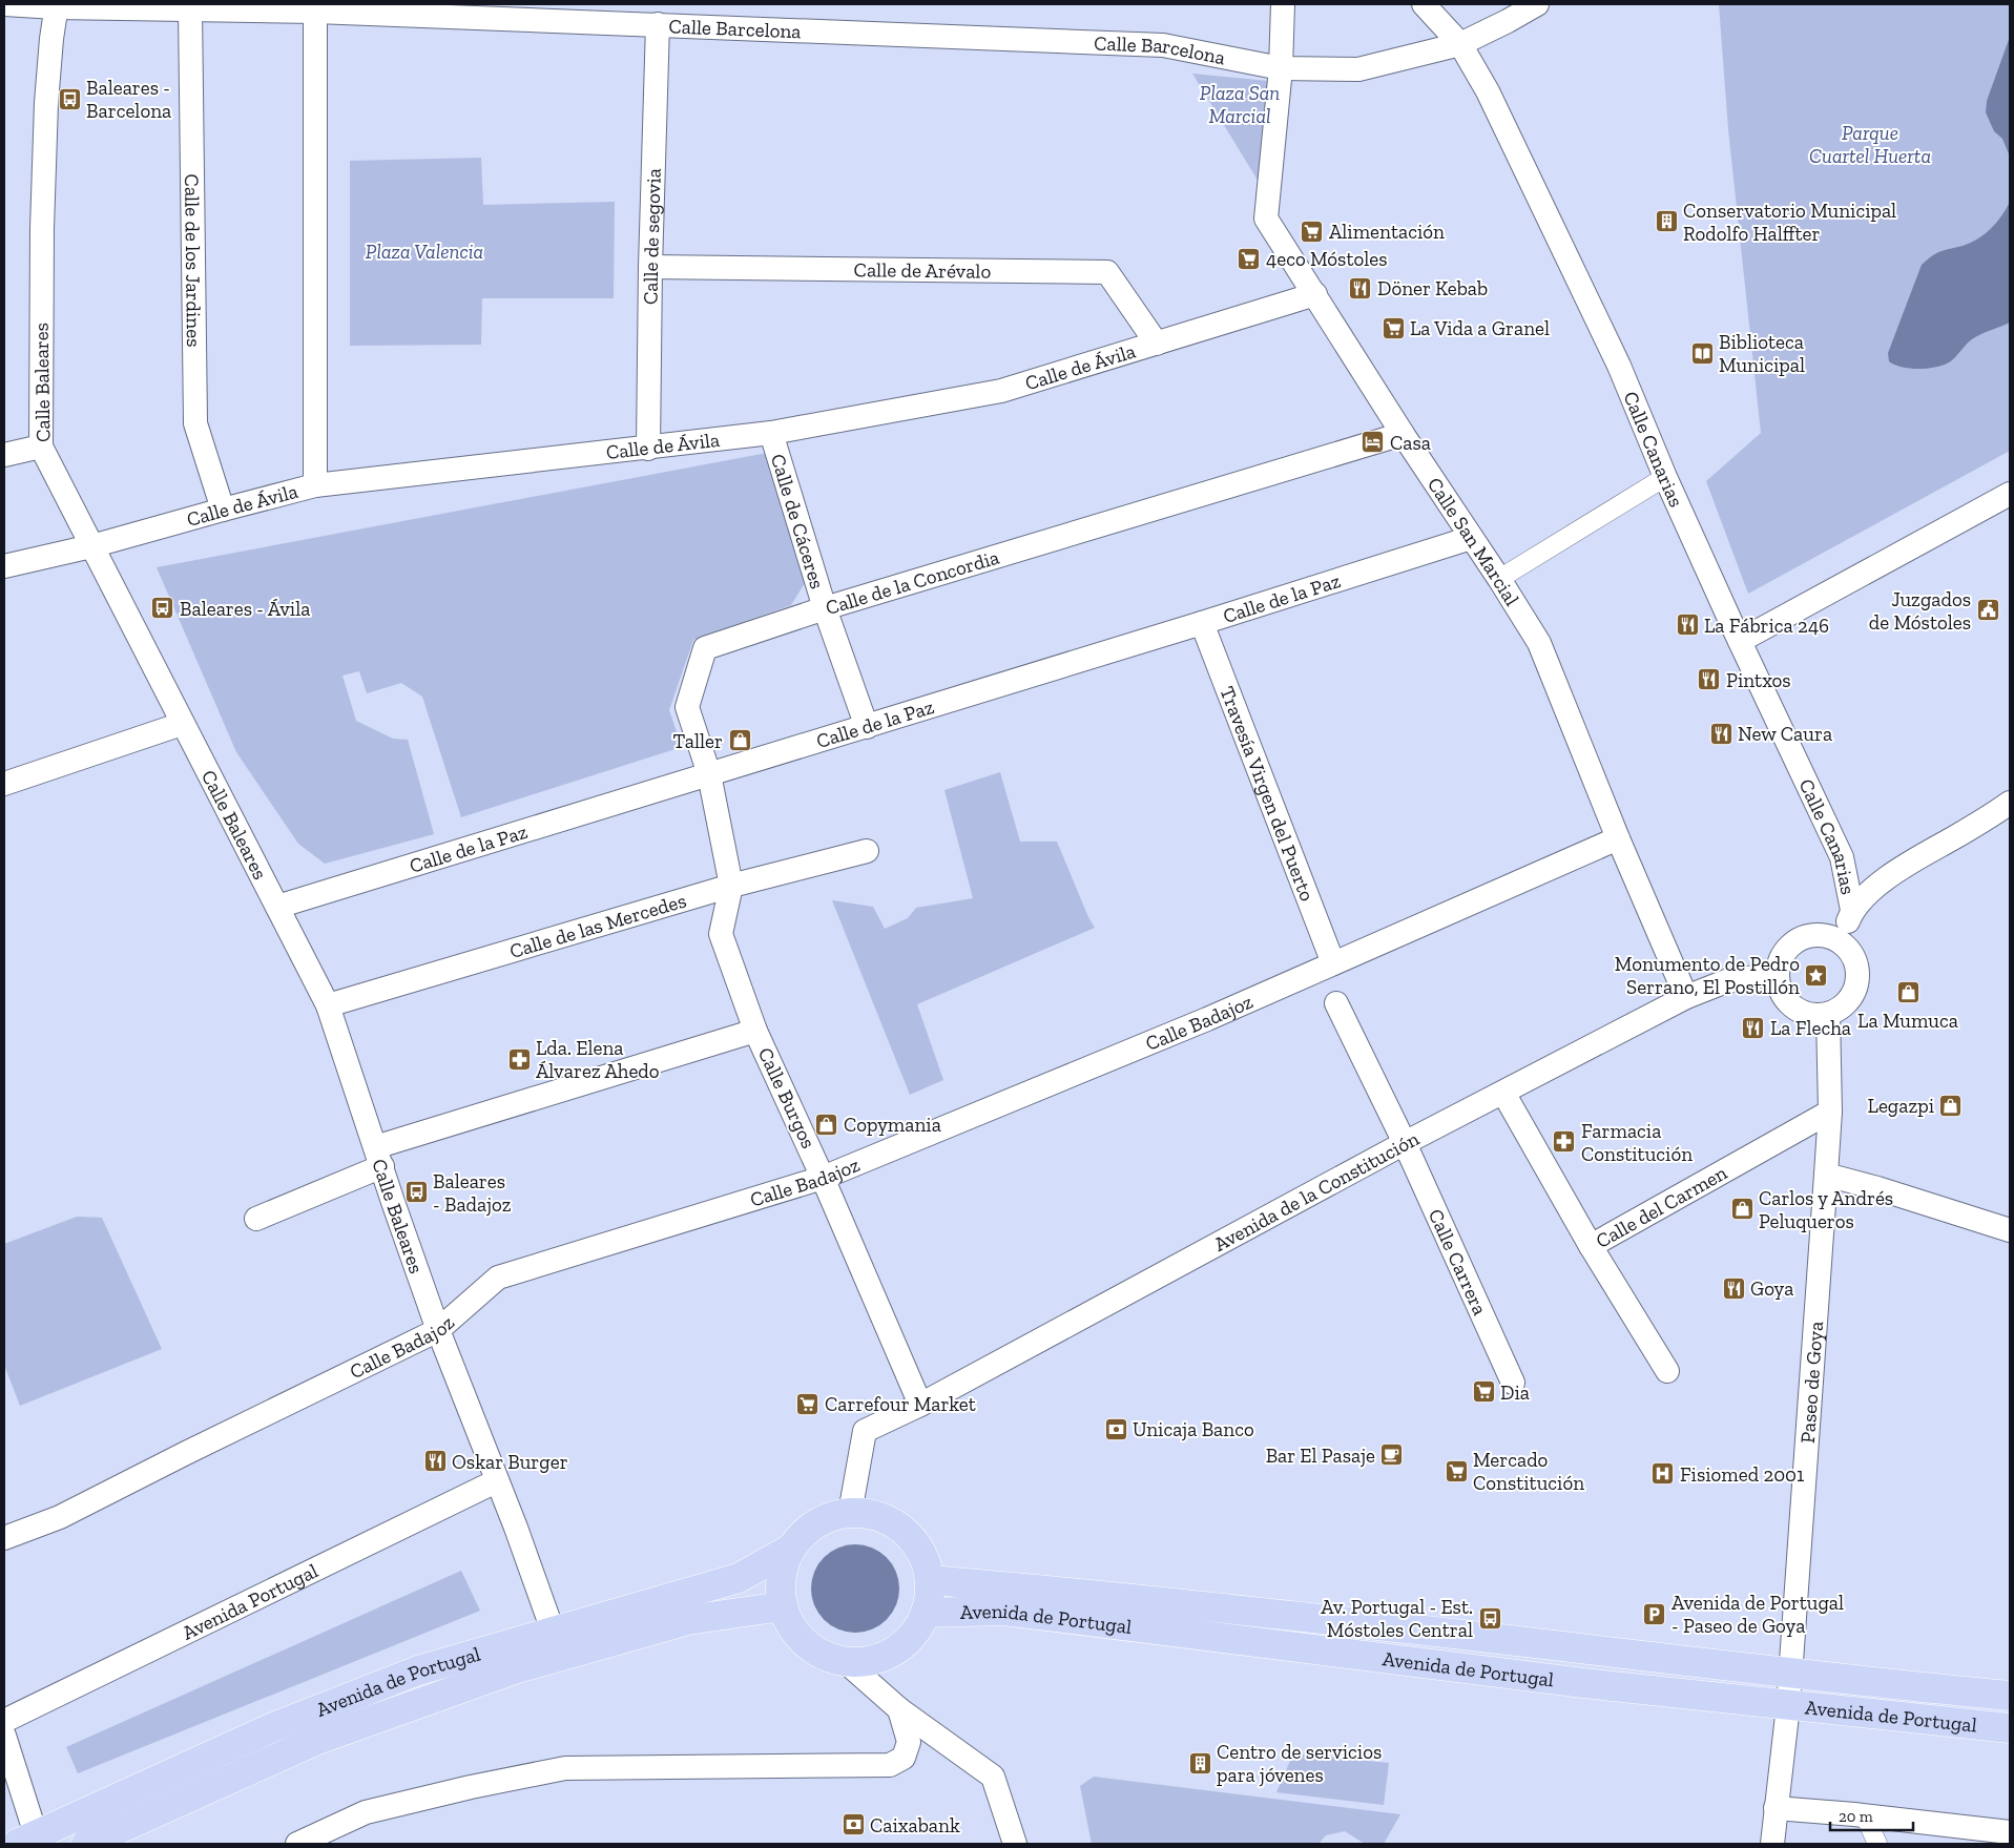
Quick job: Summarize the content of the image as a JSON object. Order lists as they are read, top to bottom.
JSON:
{
  "streets": {
    "main road": ["Avenida de Portugal"],
    "street": [
      "Calle Barcelona",
      "Calle de segovia",
      "Calle de los Jardines",
      "Calle de Arévalo",
      "Calle de Ávila",
      "Calle Baleares",
      "Calle Canarias",
      "Calle de Cáceres",
      "Calle San Marcial",
      "Calle de la Concordia",
      "Calle de la Paz",
      "Travesía Virgen del Puerto",
      "Calle de las Mercedes",
      "Calle Badajoz",
      "Calle Burgos",
      "Avenida de la Constitución",
      "Calle del Carmen",
      "Calle Carrera",
      "Paseo de Goya",
      "Avenida Portugal"
    ]
  },
  "crossings": [
    ["Calle Barcelona", "Calle de segovia"],
    ["Calle Barcelona", "Calle de los Jardines"],
    ["Calle Barcelona", "Calle Baleares"],
    ["Calle Barcelona", "Calle Canarias"],
    ["Calle Barcelona", "Calle San Marcial"],
    ["Calle de segovia", "Calle de Arévalo"],
    ["Calle de segovia", "Calle de Ávila"],
    ["Calle de los Jardines", "Calle de Ávila"],
    ["Calle de Arévalo", "Calle de Ávila"],
    ["Calle de Ávila", "Calle Baleares"],
    ["Calle de Ávila", "Calle de Cáceres"],
    ["Calle de Ávila", "Calle San Marcial"],
    ["Calle Baleares", "Calle de la Paz"],
    ["Calle Baleares", "Calle de las Mercedes"],
    ["Calle Baleares", "Calle Badajoz"],
    ["Calle Baleares", "Avenida Portugal"],
    ["Calle Baleares", "Avenida de Portugal"],
    ["Calle de Cáceres", "Calle de la Concordia"],
    ["Calle de Cáceres", "Calle de la Paz"],
    ["Calle San Marcial", "Calle de la Concordia"],
    ["Calle San Marcial", "Calle de la Paz"],
    ["Calle San Marcial", "Calle Badajoz"],
    ["Calle San Marcial", "Avenida de la Constitución"],
    ["Calle de la Concordia", "Calle de la Paz"],
    ["Calle de la Concordia", "Calle de las Mercedes"],
    ["Calle de la Concordia", "Calle Burgos"],
    ["Calle de la Paz", "Travesía Virgen del Puerto"],
    ["Travesía Virgen del Puerto", "Calle Badajoz"],
    ["Calle Badajoz", "Calle Burgos"],
    ["Calle Burgos", "Avenida de la Constitución"],
    ["Avenida de la Constitución", "Calle del Carmen"],
    ["Avenida de la Constitución", "Calle Carrera"],
    ["Avenida de la Constitución", "Paseo de Goya"],
    ["Avenida de la Constitución", "Avenida de Portugal"],
    ["Calle del Carmen", "Paseo de Goya"],
    ["Paseo de Goya", "Avenida de Portugal"]
  ],
  "parks": ["Plaza San Marcial", "Parque Cuartel Huerta", "Plaza Valencia"],
  "places": {
    "bus stop": [
      "Baleares - Barcelona",
      "Baleares - Ávila",
      "Baleares - Badajoz",
      "Av. Portugal - Est. Móstoles Central"
    ],
    "building": ["Conservatorio Municipal Rodolfo Halffter", "Centro de servicios para jóvenes"],
    "supermarket": [
      "Alimentación",
      "4eco Móstoles",
      "La Vida a Granel",
      "Dia",
      "Carrefour Market",
      "Mercado Constitución"
    ],
    "restaurant": [
      "Döner Kebab",
      "La Fábrica 246",
      "Pintxos",
      "New Caura",
      "La Flecha",
      "Goya",
      "Oskar Burger"
    ],
    "library": ["Biblioteca Municipal"],
    "hotel": ["Casa"],
    "public building": ["Juzgados de Móstoles"],
    "shop": [
      "Taller",
      "La Mumuca",
      "Legazpi",
      "Copymania",
      "Carlos y Andrés Peluqueros"
    ],
    "place": ["Monumento de Pedro Serrano, El Postillón"],
    "pharmacy": ["Lda. Elena Álvarez Ahedo", "Farmacia Constitución"],
    "bank": ["Unicaja Banco", "Caixabank"],
    "cafe": ["Bar El Pasaje"],
    "hospital": ["Fisiomed 2001"],
    "parking": ["Avenida de Portugal - Paseo de Goya"]
  },
  "scale_bar": "20 m"
}
